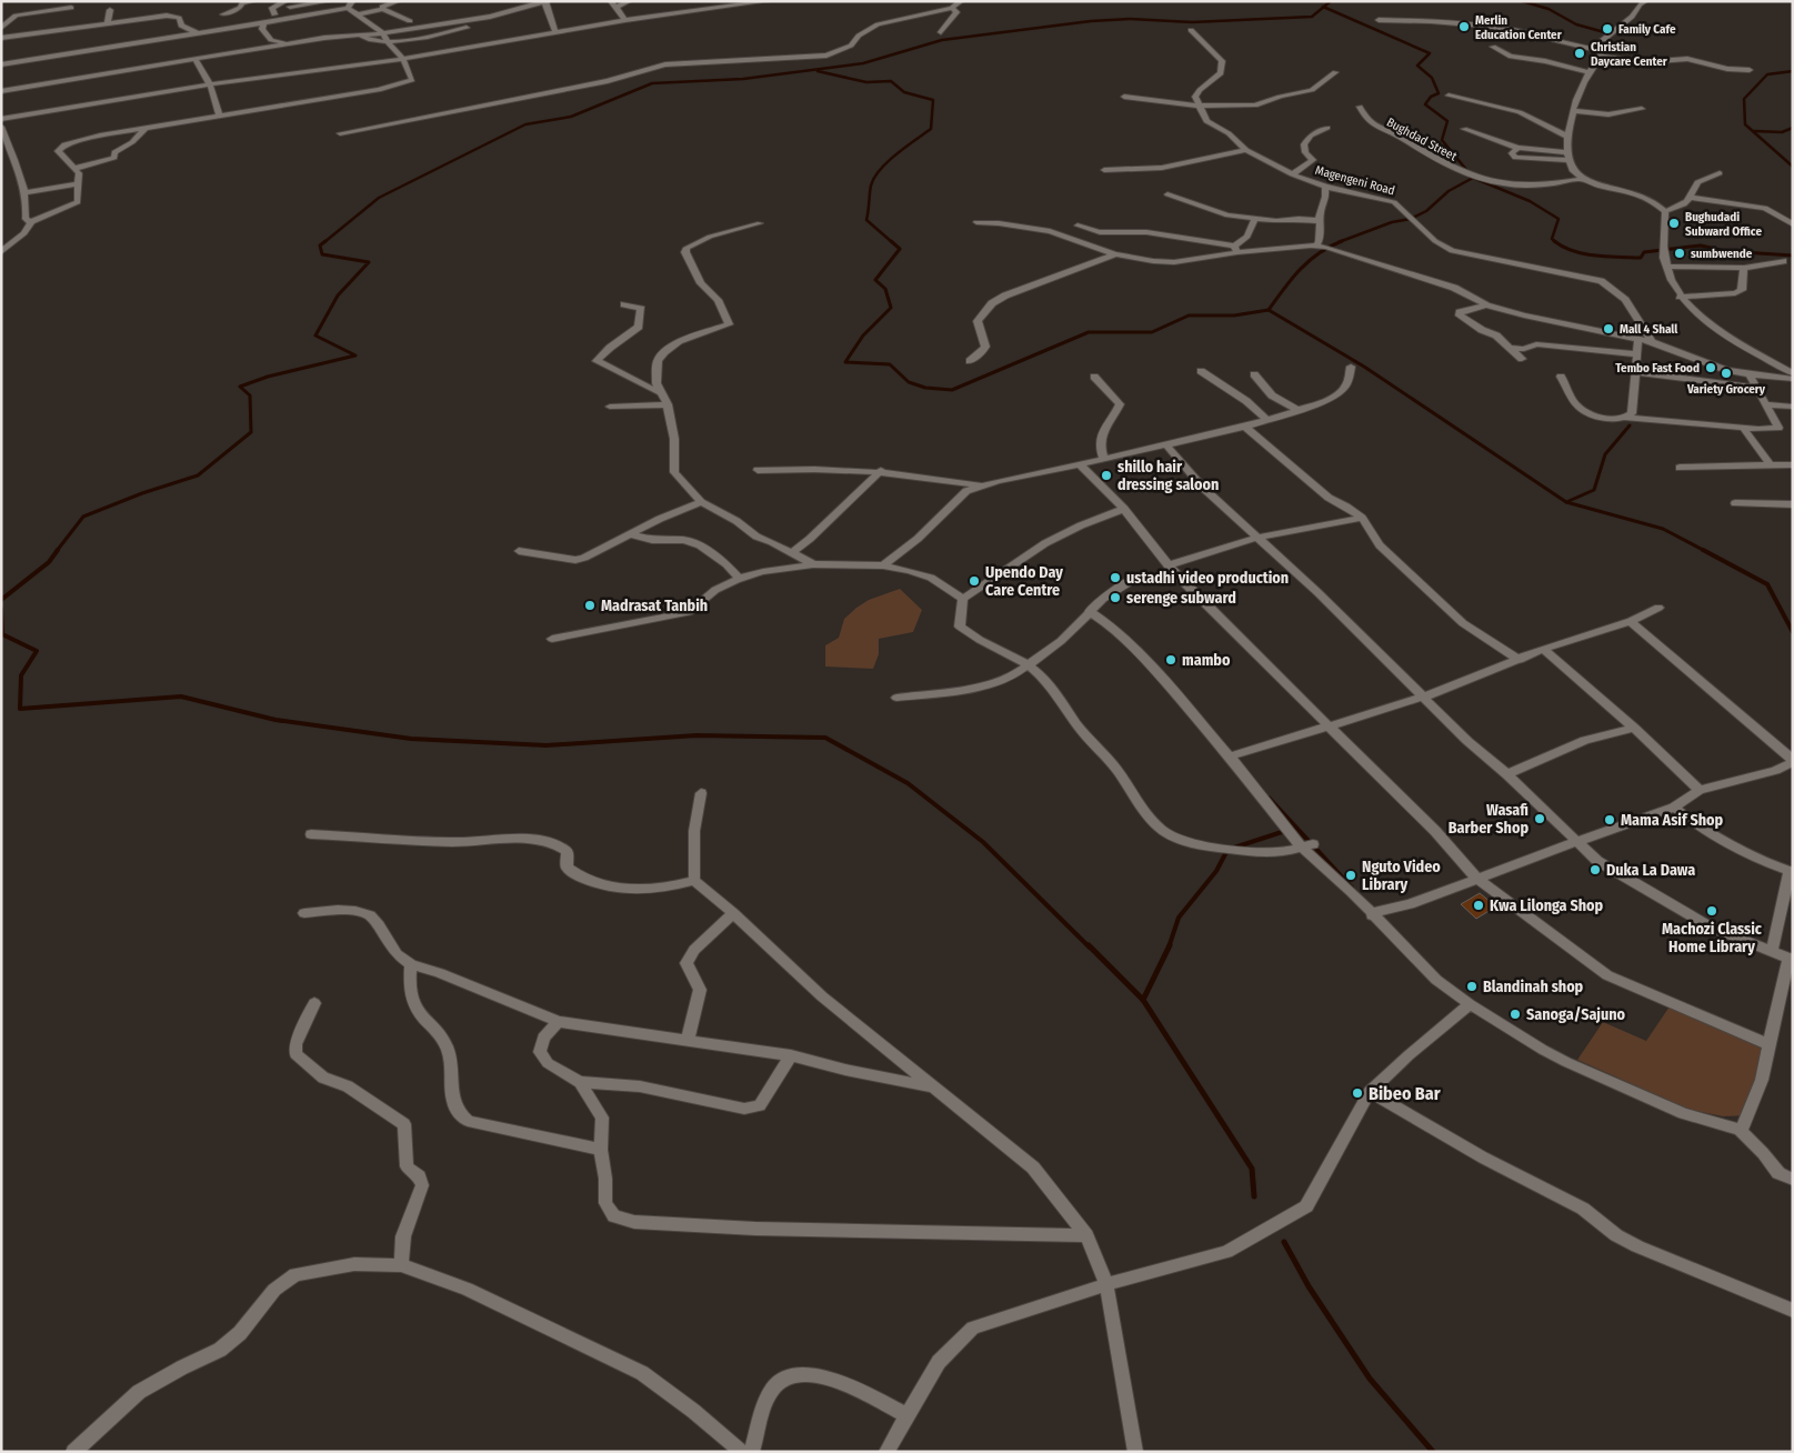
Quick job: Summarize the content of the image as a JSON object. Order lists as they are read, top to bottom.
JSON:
{
  "streets": {
    "street": ["Bughdad Street", "Magengeni Road"]
  },
  "places": [
    "Merlin Education Center",
    "Family Cafe",
    "Christian Daycare Center",
    "Bughudadi Subward Office",
    "sumbwende",
    "Mall 4 Shall",
    "Tembo Fast Food",
    "Variety Grocery",
    "shillo hair dressing saloon",
    "ustadhi video production",
    "Upendo Day Care Centre",
    "serenge subward",
    "Madrasat Tanbih",
    "mambo",
    "Wasafi Barber Shop",
    "Mama Asif Shop",
    "Duka La Dawa",
    "Nguto Video Library",
    "Kwa Lilonga Shop",
    "Machozi Classic Home Library",
    "Blandinah shop",
    "Sanoga/Sajuno",
    "Bibeo Bar"
  ]
}
